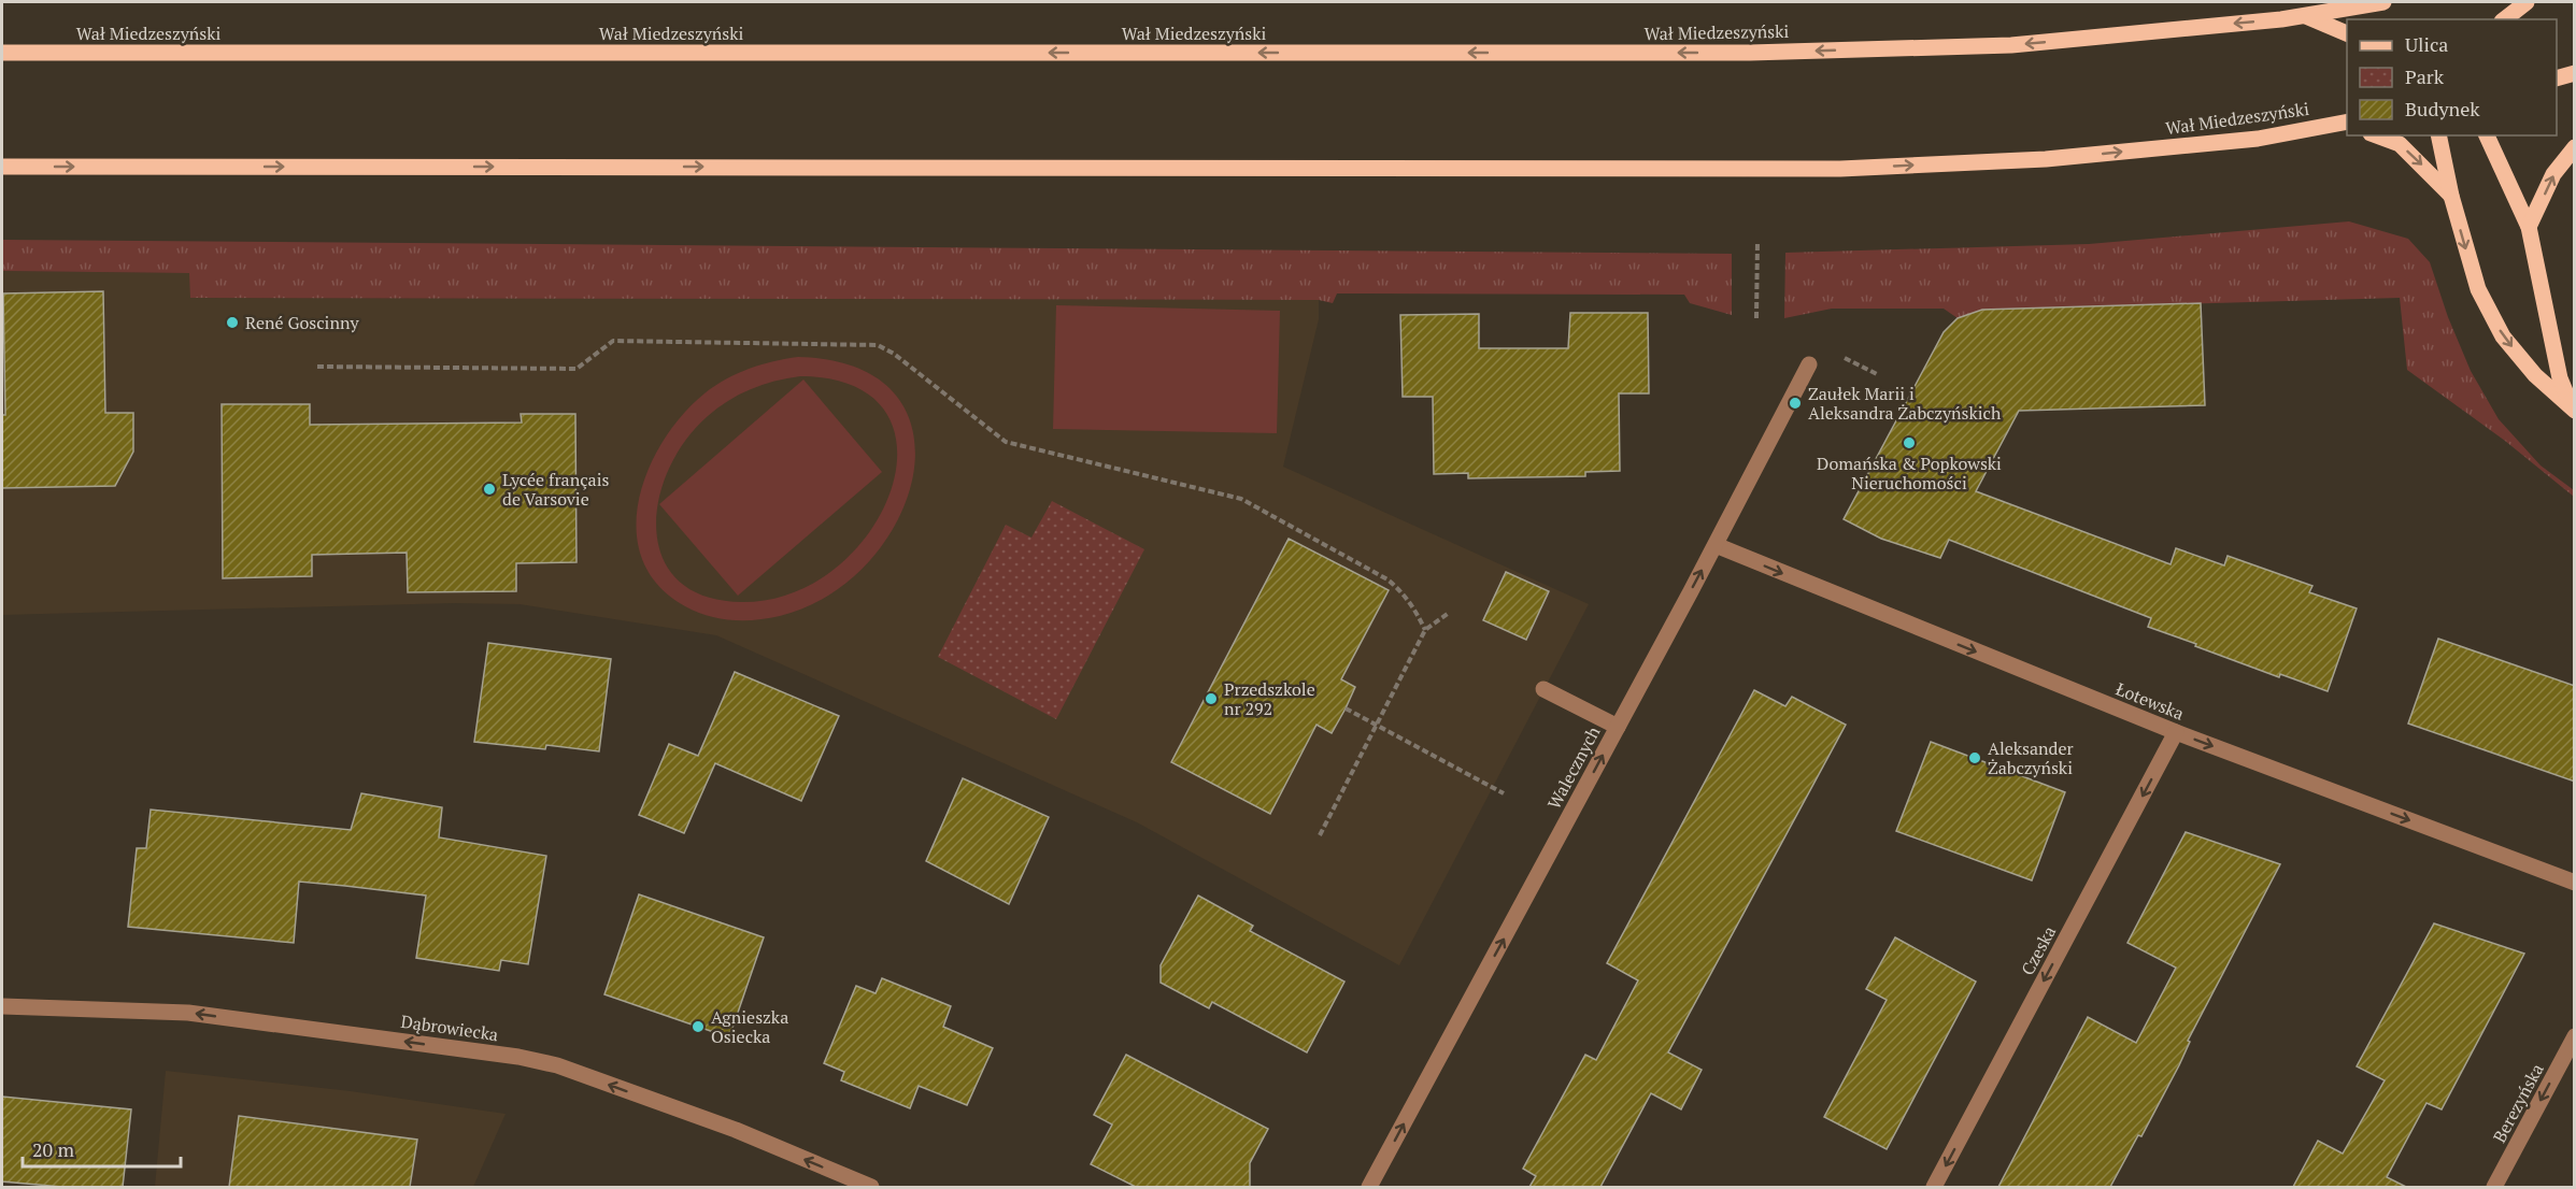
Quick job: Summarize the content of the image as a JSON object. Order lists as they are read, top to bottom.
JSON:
{
  "streets": {
    "main road": ["Wał Miedzeszyński"],
    "street": [
      "Łotewska",
      "Walecznych",
      "Czeska",
      "Dąbrowiecka",
      "Berezyńska"
    ]
  },
  "crossings": [
    ["Łotewska", "Walecznych"],
    ["Łotewska", "Czeska"]
  ],
  "one_way": [
    "Łotewska",
    "Walecznych",
    "Czeska",
    "Dąbrowiecka",
    "Berezyńska"
  ],
  "places": [
    "René Goscinny",
    "Zaułek Marii i Aleksandra Żabczyńskich",
    "Domańska & Popkowski Nieruchomości",
    "Lycée français de Varsovie",
    "Przedszkole nr 292",
    "Aleksander Żabczyński",
    "Agnieszka Osiecka"
  ],
  "legend": ["Ulica", "Park", "Budynek"],
  "scale_bar": "20 m"
}
